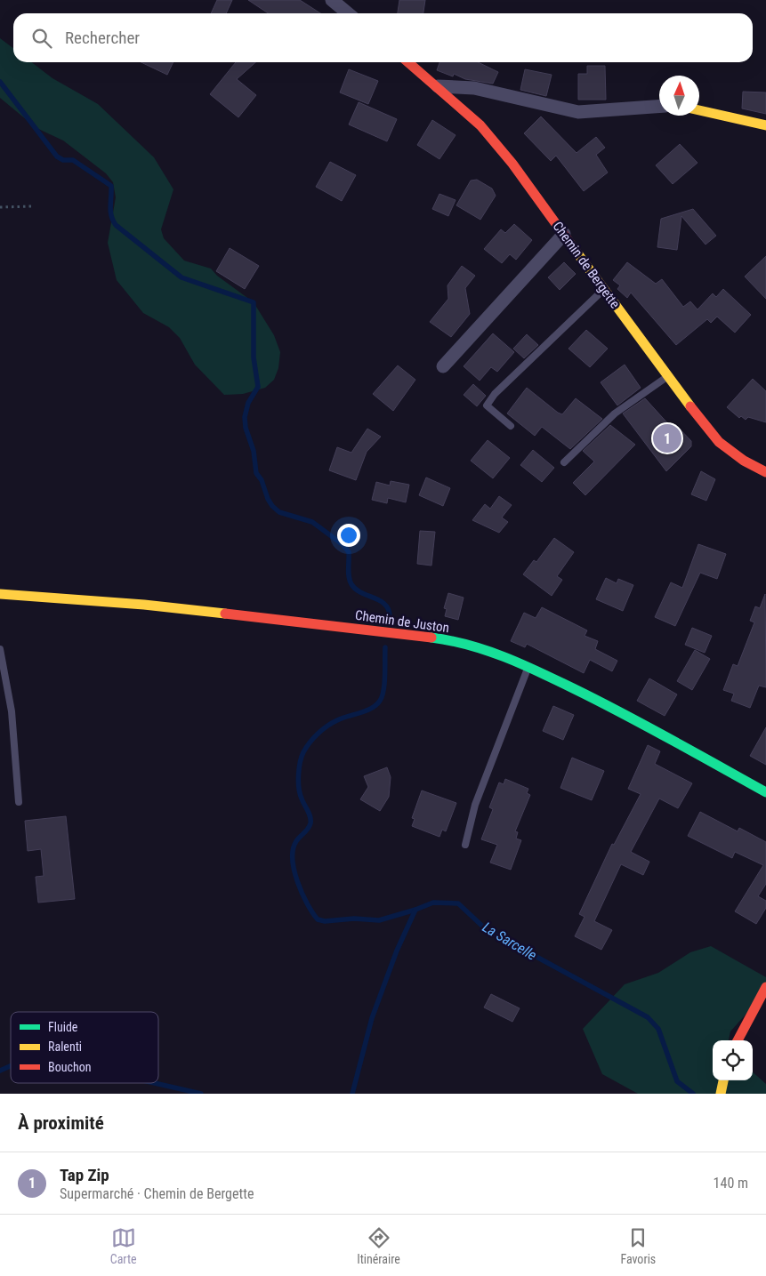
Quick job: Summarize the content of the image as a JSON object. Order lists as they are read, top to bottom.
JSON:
{
  "streets": {
    "street": ["Chemin de Bergette", "Chemin de Juston"]
  },
  "water": ["La Sarcelle"],
  "legend": ["Fluide", "Ralenti", "Bouchon"],
  "north": "top",
  "page": {
    "search": "Rechercher",
    "pins": "1",
    "heading": "À proximité",
    "list": [
      {
        "mark": "1",
        "name": "Tap Zip",
        "note": "Supermarché · Chemin de Bergette",
        "value": "140 m"
      }
    ],
    "nav": ["Carte", "Itinéraire", "Favoris"]
  }
}
